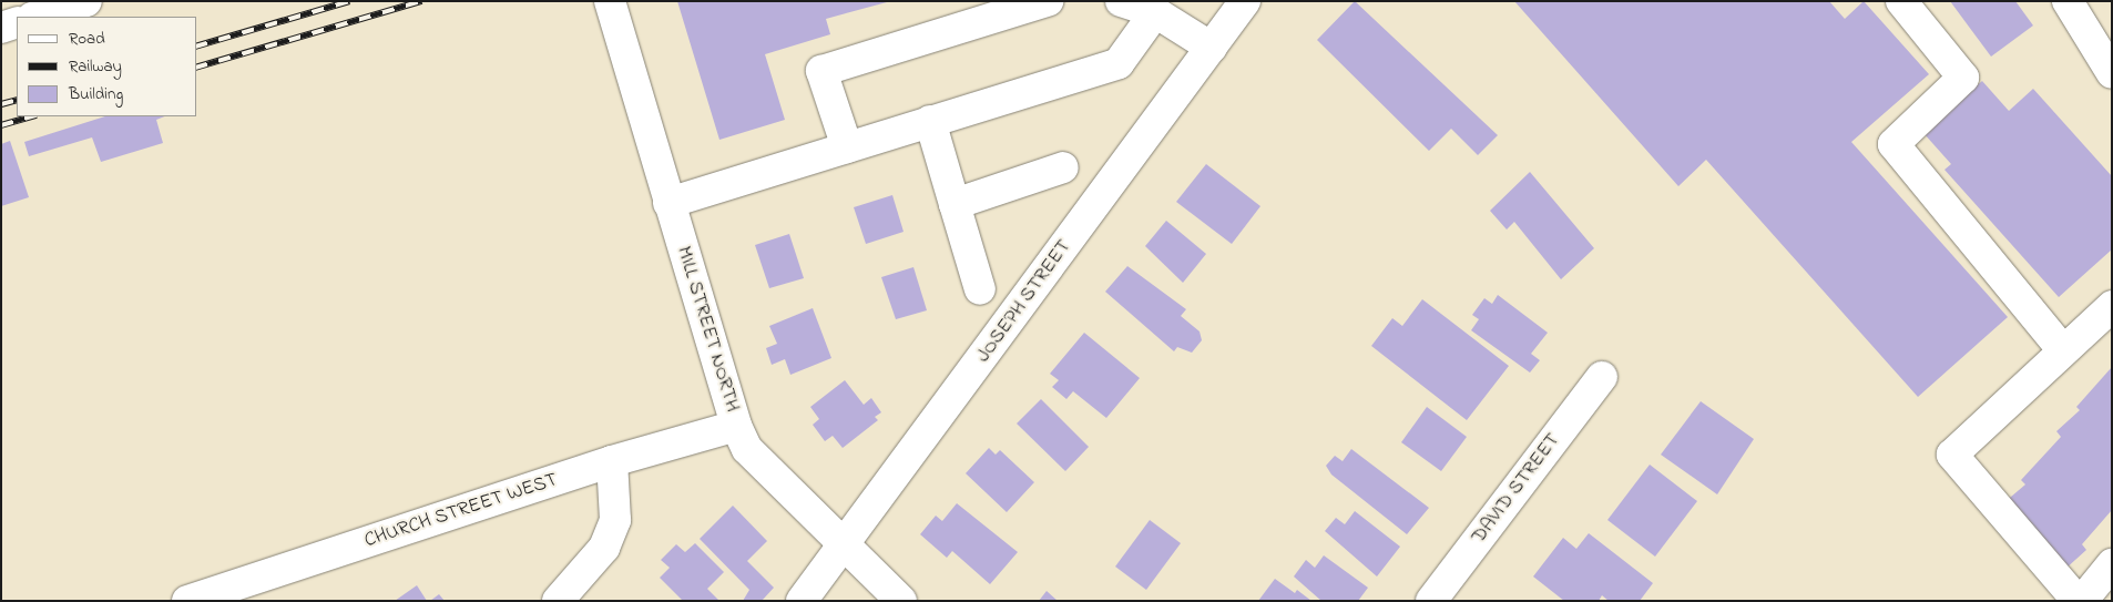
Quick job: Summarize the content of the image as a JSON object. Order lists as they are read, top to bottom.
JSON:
{
  "streets": {
    "street": [
      "JOSEPH STREET",
      "MILL STREET NORTH",
      "DAVID STREET",
      "CHURCH STREET WEST"
    ]
  },
  "crossings": [
    ["JOSEPH STREET", "MILL STREET NORTH"],
    ["MILL STREET NORTH", "CHURCH STREET WEST"]
  ],
  "legend": ["Road", "Railway", "Building"]
}
